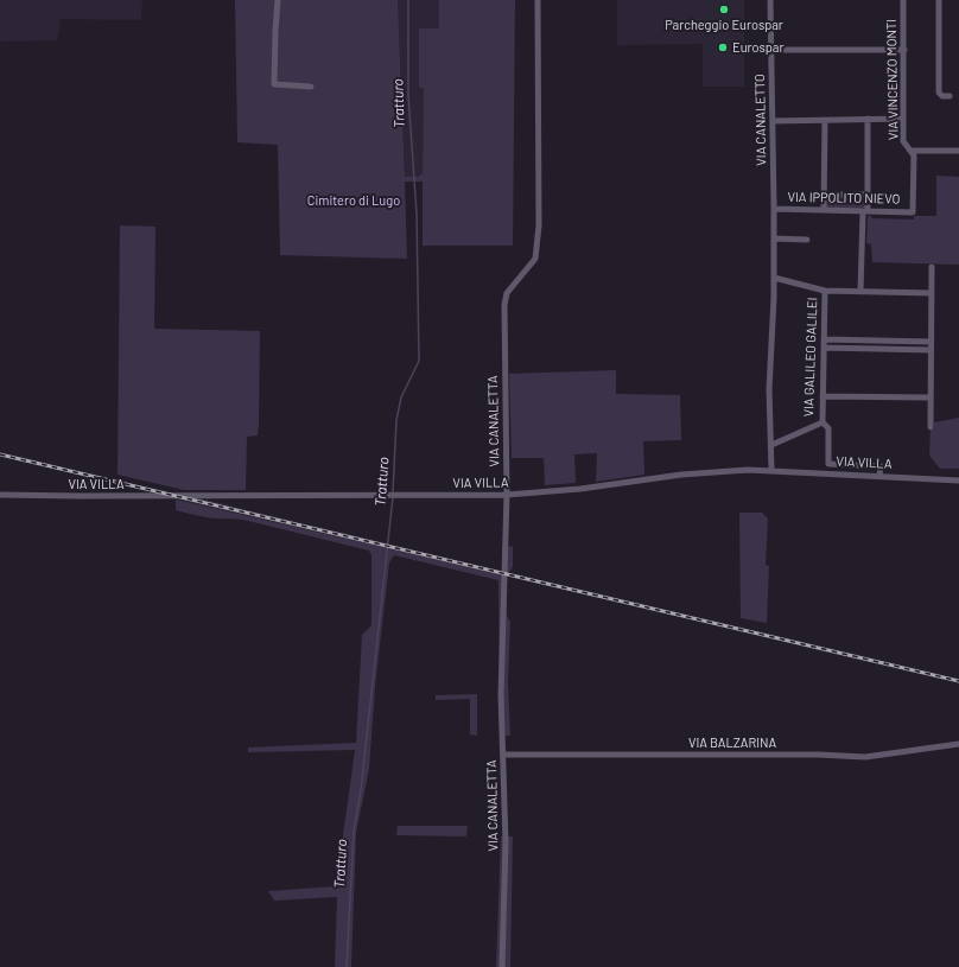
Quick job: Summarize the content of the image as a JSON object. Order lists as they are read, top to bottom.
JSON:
{
  "streets": {
    "street": [
      "VIA VINCENZO MONTI",
      "VIA CANALETTO",
      "VIA IPPOLITO NIEVO",
      "VIA GALILEO GALILEI",
      "VIA CANALETTA",
      "VIA VILLA",
      "VIA BALZARINA"
    ]
  },
  "crossings": [
    ["VIA VINCENZO MONTI", "VIA IPPOLITO NIEVO"],
    ["VIA CANALETTO", "VIA IPPOLITO NIEVO"],
    ["VIA CANALETTO", "VIA GALILEO GALILEI"],
    ["VIA CANALETTO", "VIA VILLA"],
    ["VIA CANALETTA", "VIA VILLA"],
    ["VIA CANALETTA", "VIA BALZARINA"]
  ],
  "water": ["Tratturo"],
  "parks": ["Cimitero di Lugo"],
  "places": ["Parcheggio Eurospar", "Eurospar"]
}
